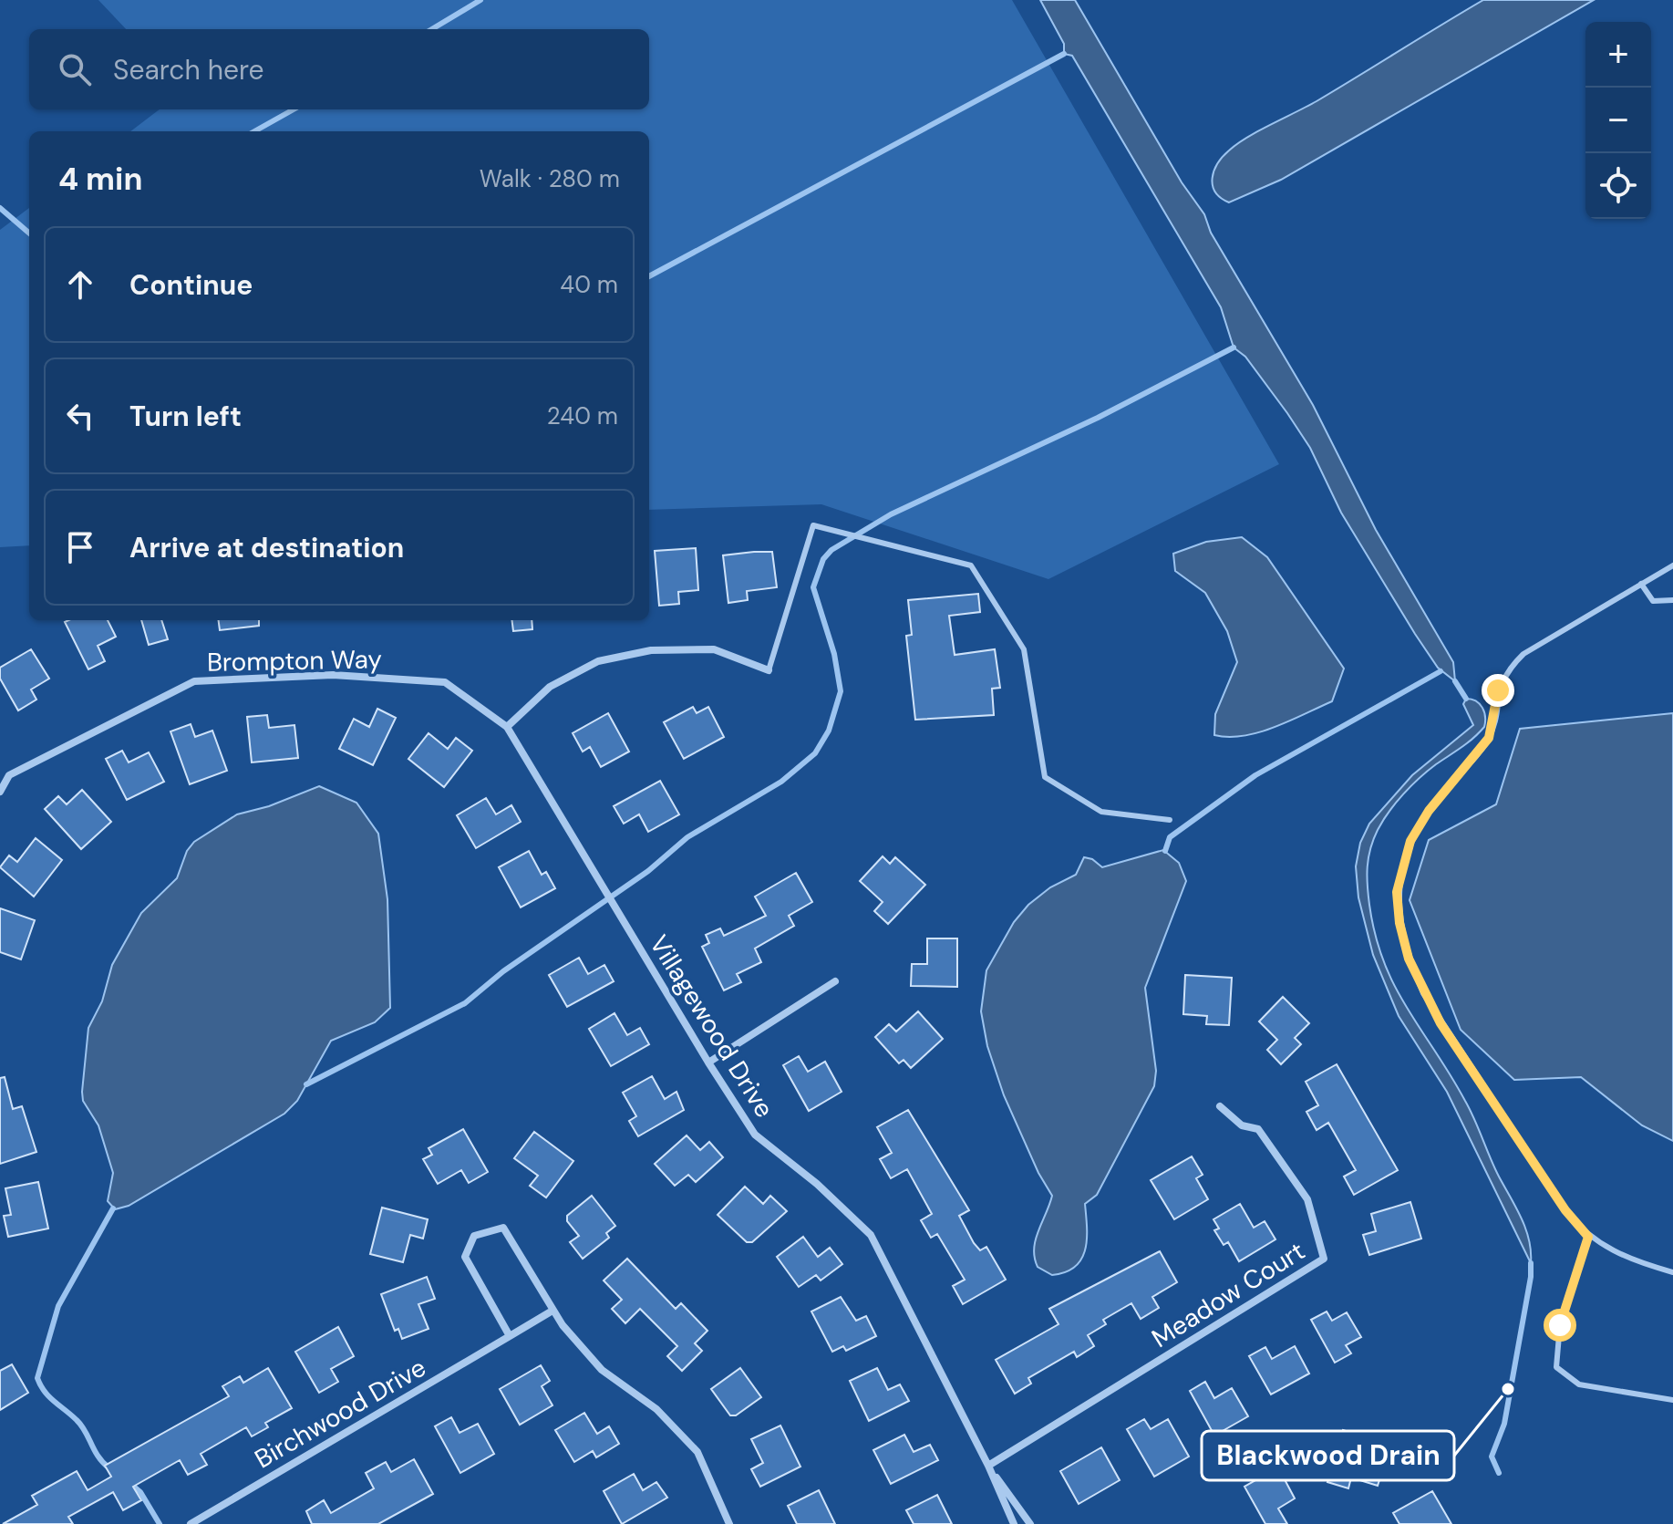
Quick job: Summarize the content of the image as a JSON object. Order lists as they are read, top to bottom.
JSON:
{
  "streets": {
    "street": [
      "Brompton Way",
      "Villagewood Drive",
      "Meadow Court",
      "Birchwood Drive"
    ]
  },
  "crossings": [
    ["Brompton Way", "Villagewood Drive"],
    ["Villagewood Drive", "Meadow Court"]
  ],
  "places": ["Blackwood Drain"],
  "page": {
    "map_buttons": ["+", "−"],
    "search": "Search here",
    "heading": ["4 min", "Walk · 280 m"],
    "list": [
      ["Continue", "40 m"],
      ["Turn left", "240 m"],
      "Arrive at destination"
    ]
  }
}
